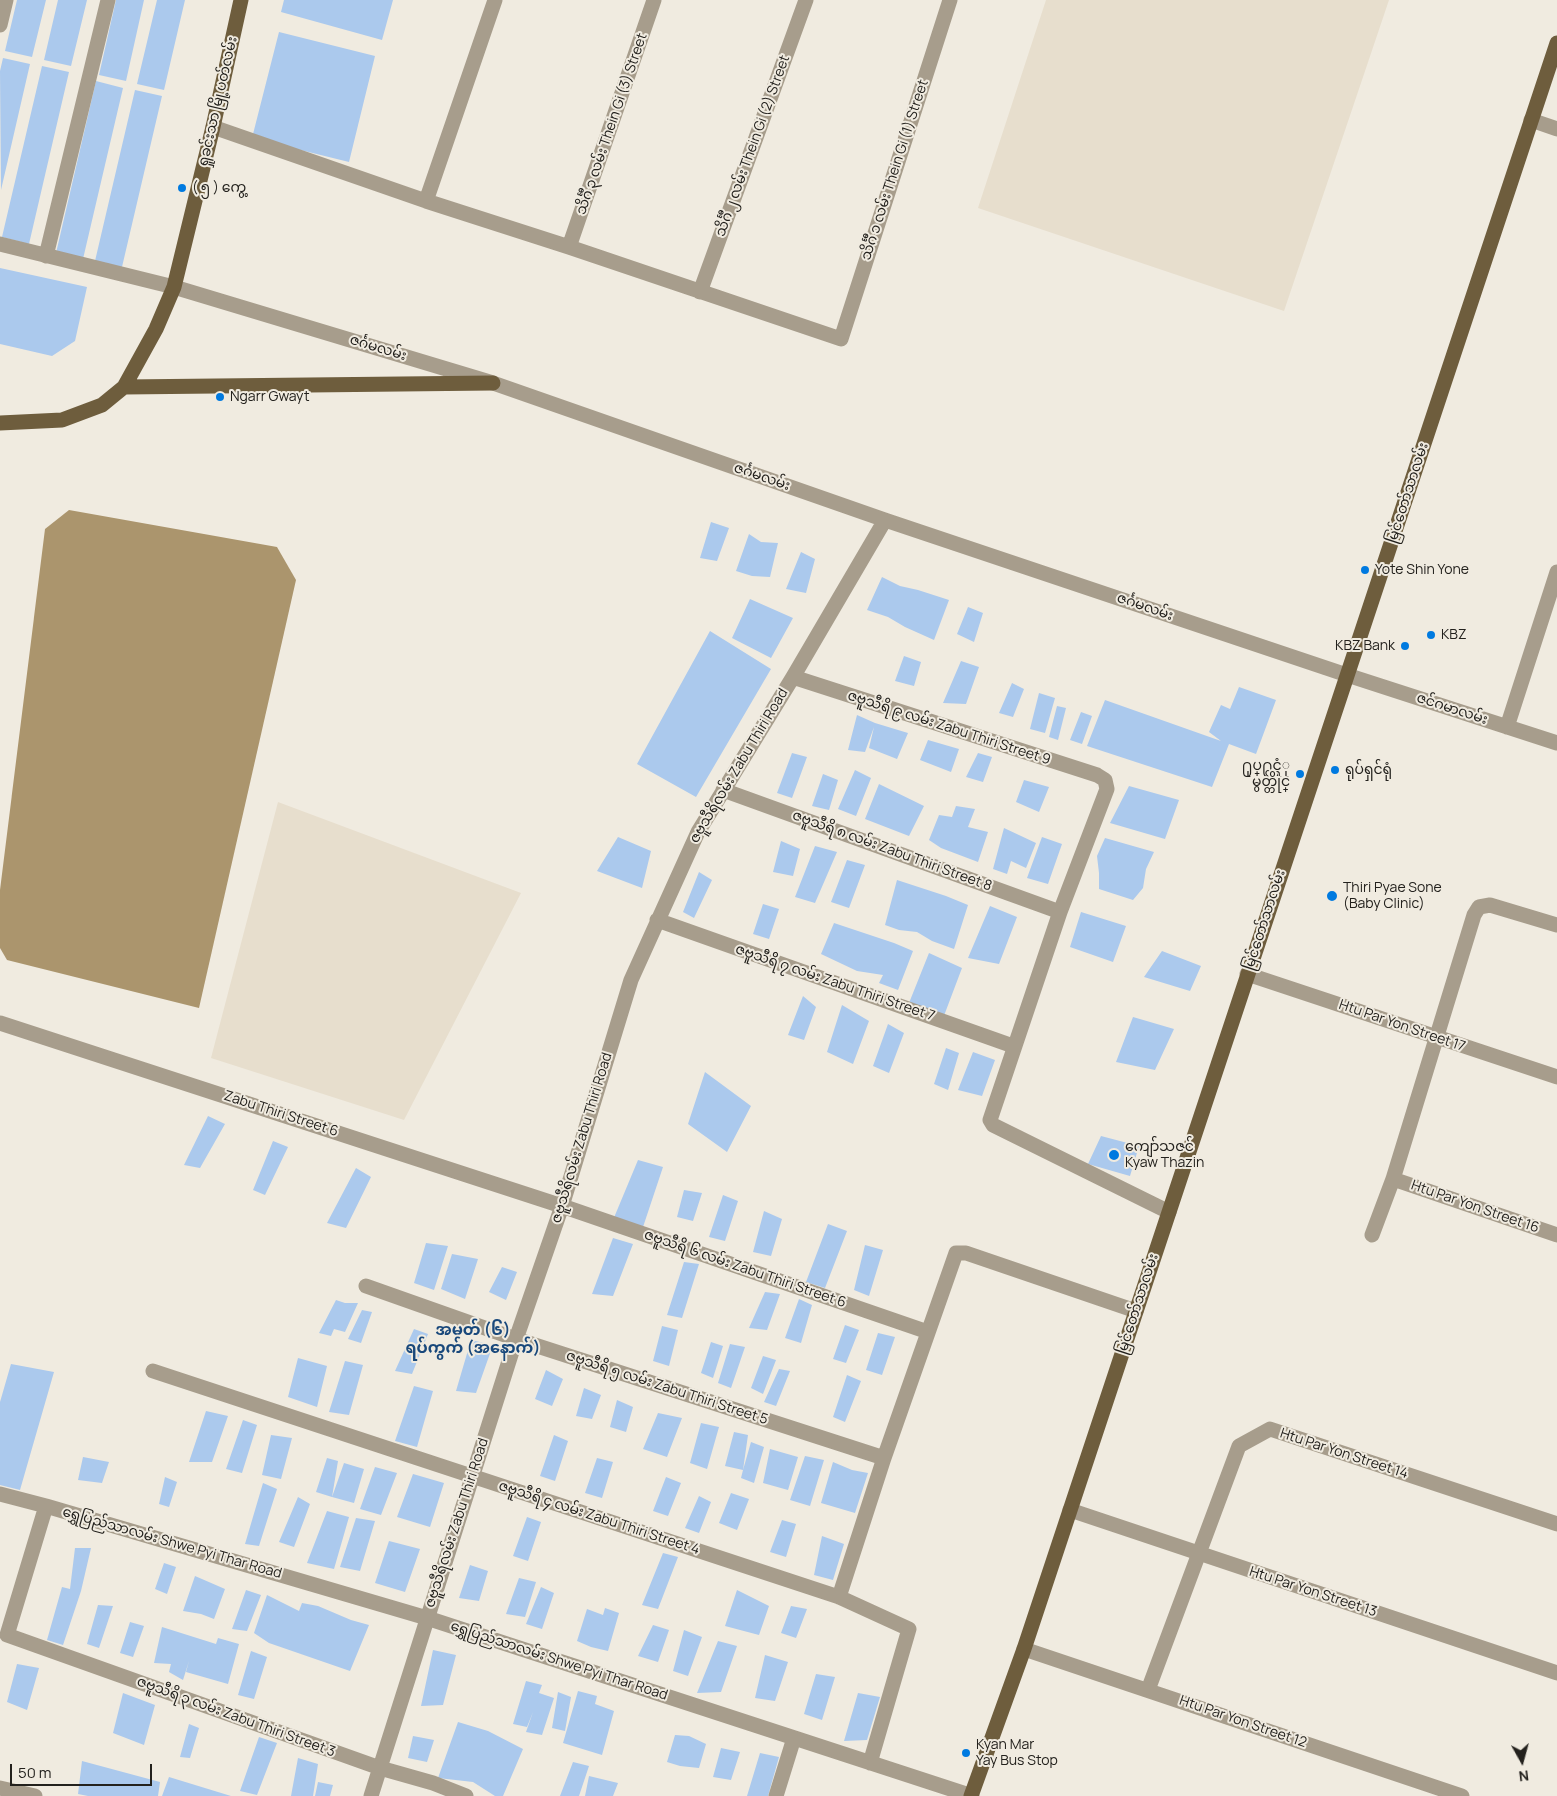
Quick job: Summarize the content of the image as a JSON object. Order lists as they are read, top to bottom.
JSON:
{
  "streets": {
    "main road": ["ရှုခင်းသာ မြို့ပတ်လမ်း", "မြင်တော်သာလမ်း"],
    "street": [
      "သိင်္ဂီ ၃ လမ်း Thein Gi (3) Street",
      "သိင်္ဂီ ၂ လမ်း Thein Gi (2) Street",
      "သိင်္ဂီ ၁ လမ်း Thein Gi (1) Street",
      "ဇင်္ဂမလမ်း",
      "ဇင်ဂမာလမ်း",
      "ဇဗူသီရိ ၉ လမ်း Zabu Thiri Street 9",
      "ဇဗူသီရိလမ်း Zabu Thiri Road",
      "ဇဗူသီရိ ၈ လမ်း Zabu Thiri Street 8",
      "ဇဗူသီရိ ၇ လမ်း Zabu Thiri Street 7",
      "Htu Par Yon Street 17",
      "Zabu Thiri Street 6",
      "Htu Par Yon Street 16",
      "ဇဗူသီရိ ၆ လမ်း Zabu Thiri Street 6",
      "ဇဗူသီရိ ၅ လမ်း Zabu Thiri Street 5",
      "Htu Par Yon Street 14",
      "ဇဗူသီရိ ၄ လမ်း Zabu Thiri Street 4",
      "ရွှေပြည်သာလမ်း Shwe Pyi Thar Road",
      "Htu Par Yon Street 13",
      "ဇဗူသီရိ ၃ လမ်း Zabu Thiri Street 3",
      "Htu Par Yon Street 12"
    ]
  },
  "crossings": [
    ["ရှုခင်းသာ မြို့ပတ်လမ်း", "ဇင်္ဂမလမ်း"],
    ["သိင်္ဂီ ၂ လမ်း Thein Gi (2) Street", "သိင်္ဂီ ၁ လမ်း Thein Gi (1) Street"],
    ["ဇင်္ဂမလမ်း", "မြင်တော်သာလမ်း"],
    ["ဇင်္ဂမလမ်း", "ဇင်ဂမာလမ်း"],
    ["ဇင်္ဂမလမ်း", "ဇဗူသီရိလမ်း Zabu Thiri Road"],
    ["မြင်တော်သာလမ်း", "ဇင်ဂမာလမ်း"],
    ["မြင်တော်သာလမ်း", "Htu Par Yon Street 17"],
    ["မြင်တော်သာလမ်း", "ရွှေပြည်သာလမ်း Shwe Pyi Thar Road"],
    ["မြင်တော်သာလမ်း", "Htu Par Yon Street 13"],
    ["မြင်တော်သာလမ်း", "Htu Par Yon Street 12"],
    ["ဇဗူသီရိ ၉ လမ်း Zabu Thiri Street 9", "ဇဗူသီရိလမ်း Zabu Thiri Road"],
    ["ဇဗူသီရိ ၉ လမ်း Zabu Thiri Street 9", "ဇဗူသီရိ ၈ လမ်း Zabu Thiri Street 8"],
    ["ဇဗူသီရိလမ်း Zabu Thiri Road", "ဇဗူသီရိ ၈ လမ်း Zabu Thiri Street 8"],
    ["ဇဗူသီရိလမ်း Zabu Thiri Road", "ဇဗူသီရိ ၇ လမ်း Zabu Thiri Street 7"],
    ["ဇဗူသီရိလမ်း Zabu Thiri Road", "Zabu Thiri Street 6"],
    ["ဇဗူသီရိလမ်း Zabu Thiri Road", "ဇဗူသီရိ ၆ လမ်း Zabu Thiri Street 6"],
    ["ဇဗူသီရိလမ်း Zabu Thiri Road", "ဇဗူသီရိ ၅ လမ်း Zabu Thiri Street 5"],
    ["ဇဗူသီရိလမ်း Zabu Thiri Road", "ဇဗူသီရိ ၄ လမ်း Zabu Thiri Street 4"],
    ["ဇဗူသီရိလမ်း Zabu Thiri Road", "ရွှေပြည်သာလမ်း Shwe Pyi Thar Road"],
    ["ဇဗူသီရိလမ်း Zabu Thiri Road", "ဇဗူသီရိ ၃ လမ်း Zabu Thiri Street 3"],
    ["Zabu Thiri Street 6", "ဇဗူသီရိ ၆ လမ်း Zabu Thiri Street 6"],
    ["Htu Par Yon Street 14", "Htu Par Yon Street 13"],
    ["Htu Par Yon Street 14", "Htu Par Yon Street 12"],
    ["ဇဗူသီရိ ၄ လမ်း Zabu Thiri Street 4", "ရွှေပြည်သာလမ်း Shwe Pyi Thar Road"],
    ["ရွှေပြည်သာလမ်း Shwe Pyi Thar Road", "ဇဗူသီရိ ၃ လမ်း Zabu Thiri Street 3"]
  ],
  "districts": ["အမှတ် (၆) ရပ်ကွက် (အနောက်)"],
  "places": [
    "( ၅ ) ကွေ့",
    "Ngarr Gwayt",
    "Yote Shin Yone",
    "KBZ",
    "KBZ Bank",
    "ရုပ်ရှင်ရုံ",
    "႐ုပ္႐ွင္ရံု မွတ္တိုင္",
    "Thiri Pyae Sone (Baby Clinic)",
    "ကျော်သဇင် Kyaw Thazin",
    "Kyan Mar Yay Bus Stop"
  ],
  "scale_bar": "50 m",
  "north": "bottom"
}
